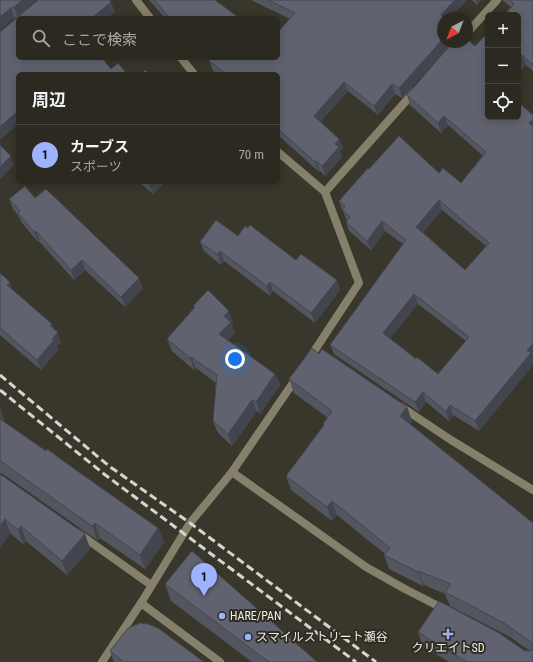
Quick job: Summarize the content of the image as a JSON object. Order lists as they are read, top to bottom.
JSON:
{
  "places": {
    "other": ["HARE/PAN", "スマイルストリート瀬谷"],
    "health": ["クリエイトSD"]
  },
  "north": "bottom left",
  "page": {
    "map_buttons": ["+", "−"],
    "search": "ここで検索",
    "heading": "周辺",
    "list": [
      {
        "mark": "1",
        "name": "カーブス",
        "note": "スポーツ",
        "value": "70 m"
      }
    ],
    "pins": "1"
  }
}
